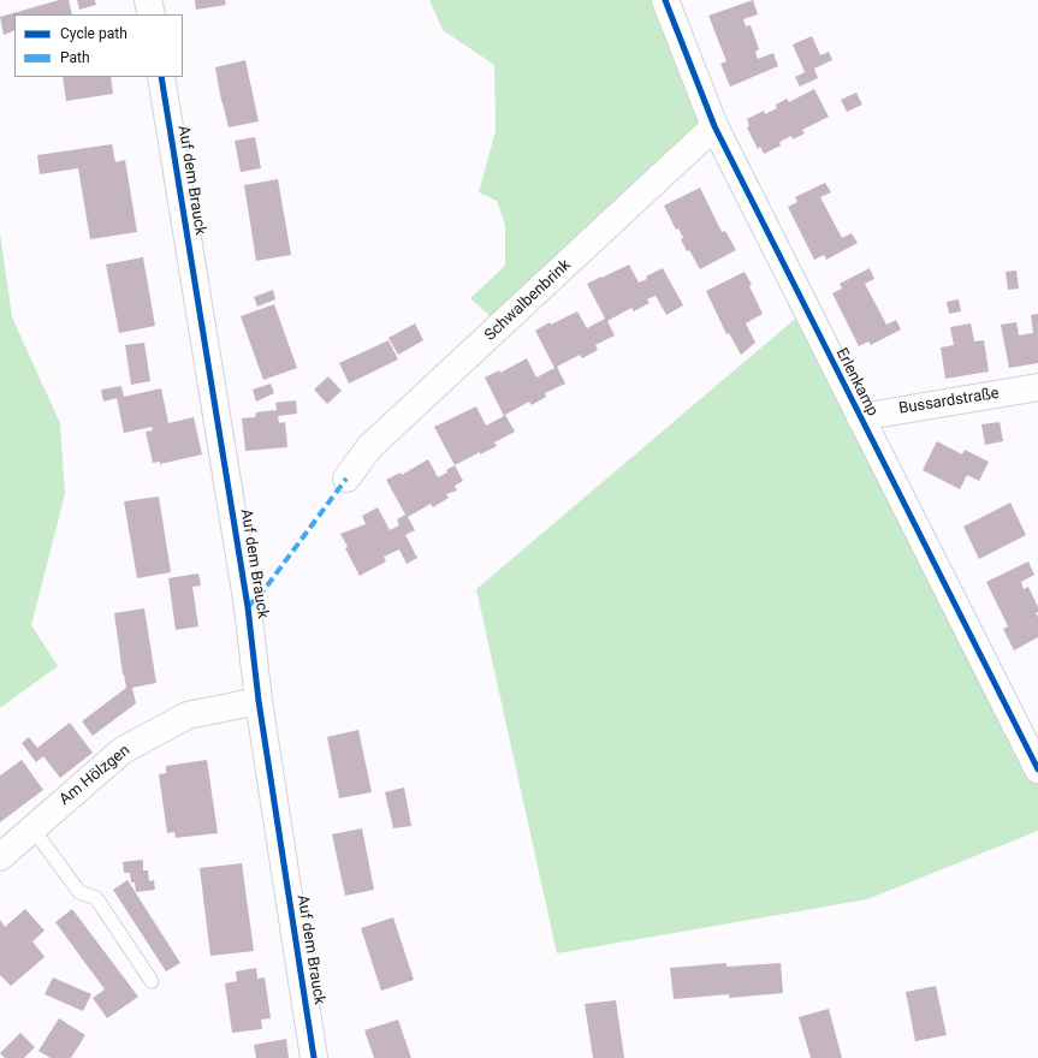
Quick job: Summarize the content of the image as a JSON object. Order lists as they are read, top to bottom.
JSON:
{
  "streets": {
    "street": [
      "Auf dem Brauck",
      "Schwalbenbrink",
      "Erlenkamp",
      "Bussardstraße",
      "Am Hölzgen"
    ]
  },
  "crossings": [
    ["Auf dem Brauck", "Am Hölzgen"],
    ["Schwalbenbrink", "Erlenkamp"],
    ["Erlenkamp", "Bussardstraße"]
  ],
  "legend": ["Cycle path", "Path"]
}
